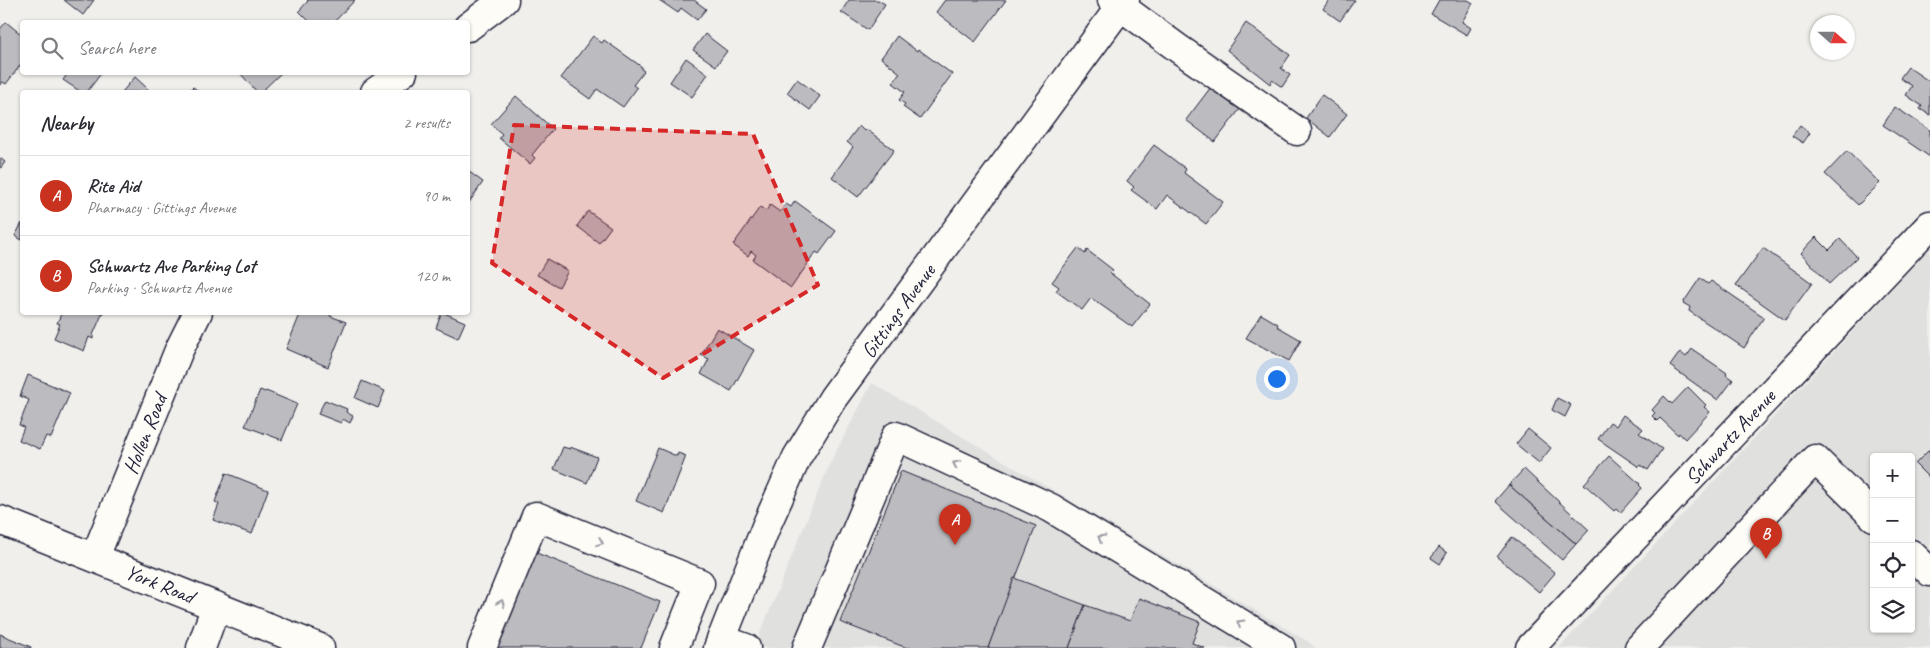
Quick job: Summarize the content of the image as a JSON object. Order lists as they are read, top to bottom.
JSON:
{
  "streets": {
    "street": [
      "Gittings Avenue",
      "Hollen Road",
      "Schwartz Avenue",
      "York Road"
    ]
  },
  "crossings": [
    ["Hollen Road", "York Road"]
  ],
  "north": "right",
  "page": {
    "search": "Search here",
    "heading": ["Nearby", "2 results"],
    "list": [
      {
        "mark": "A",
        "name": "Rite Aid",
        "note": "Pharmacy · Gittings Avenue",
        "value": "90 m"
      },
      {
        "mark": "B",
        "name": "Schwartz Ave Parking Lot",
        "note": "Parking · Schwartz Avenue",
        "value": "120 m"
      }
    ],
    "map_buttons": ["+", "−"],
    "pins": ["A", "B"]
  }
}
